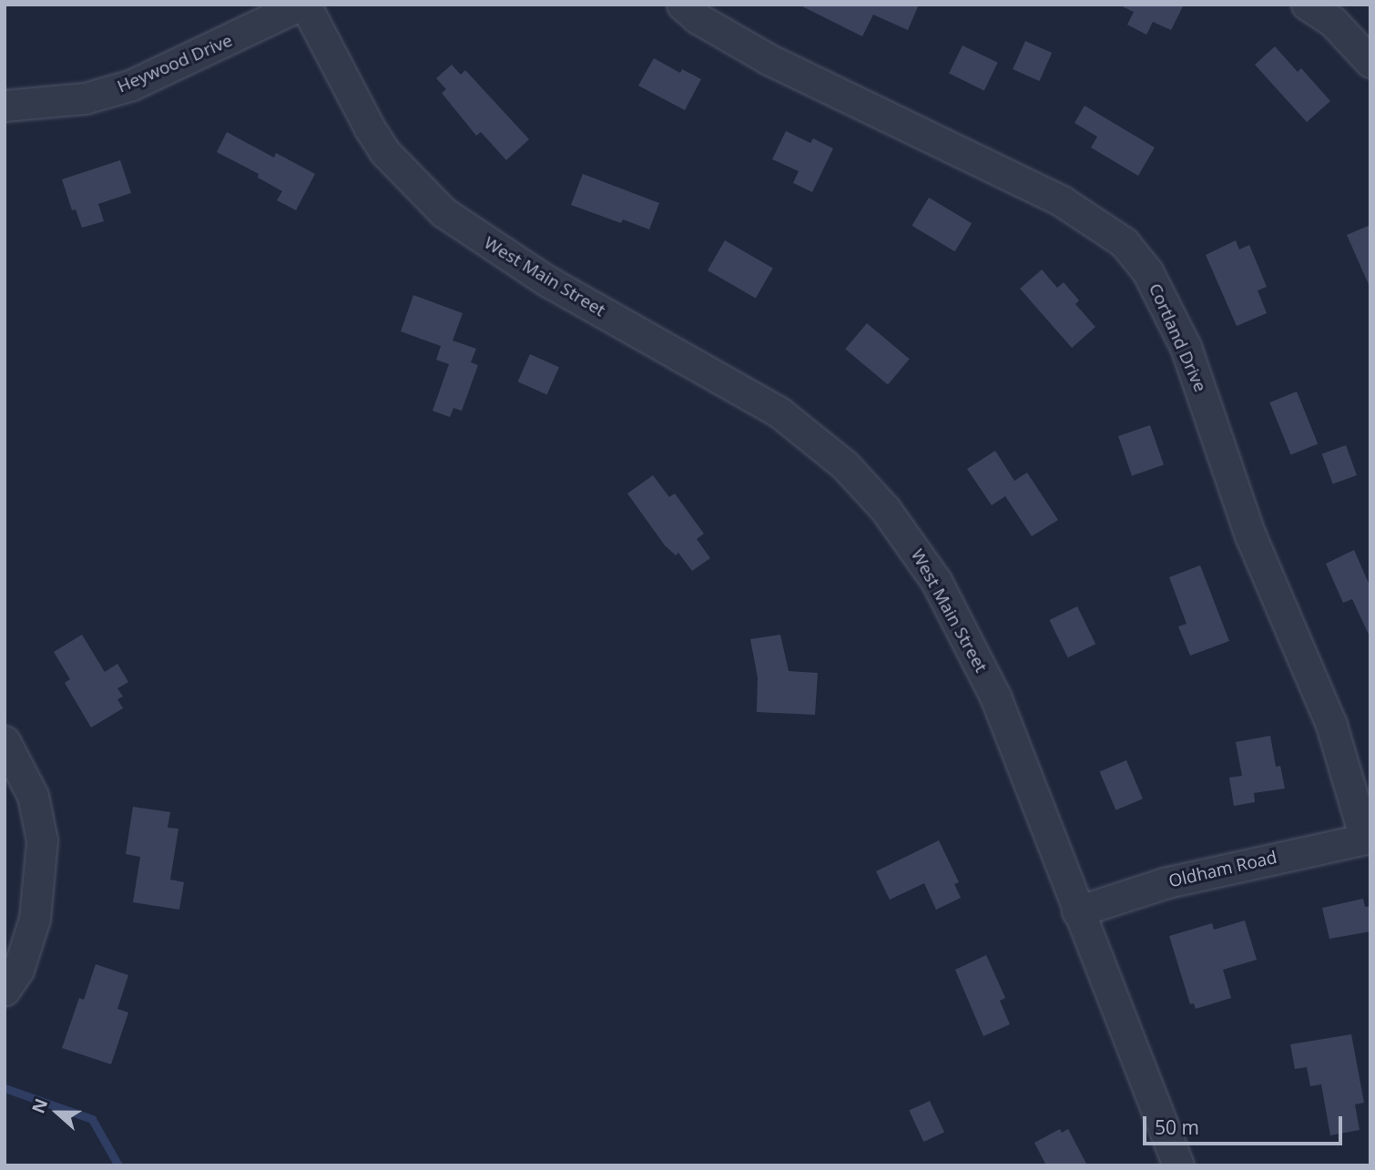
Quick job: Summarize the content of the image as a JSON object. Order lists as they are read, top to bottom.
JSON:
{
  "streets": {
    "street": [
      "Heywood Drive",
      "West Main Street",
      "Cortland Drive",
      "Oldham Road"
    ]
  },
  "crossings": [
    ["Heywood Drive", "West Main Street"],
    ["West Main Street", "Oldham Road"],
    ["Cortland Drive", "Oldham Road"]
  ],
  "scale_bar": "50 m",
  "north": "left"
}
